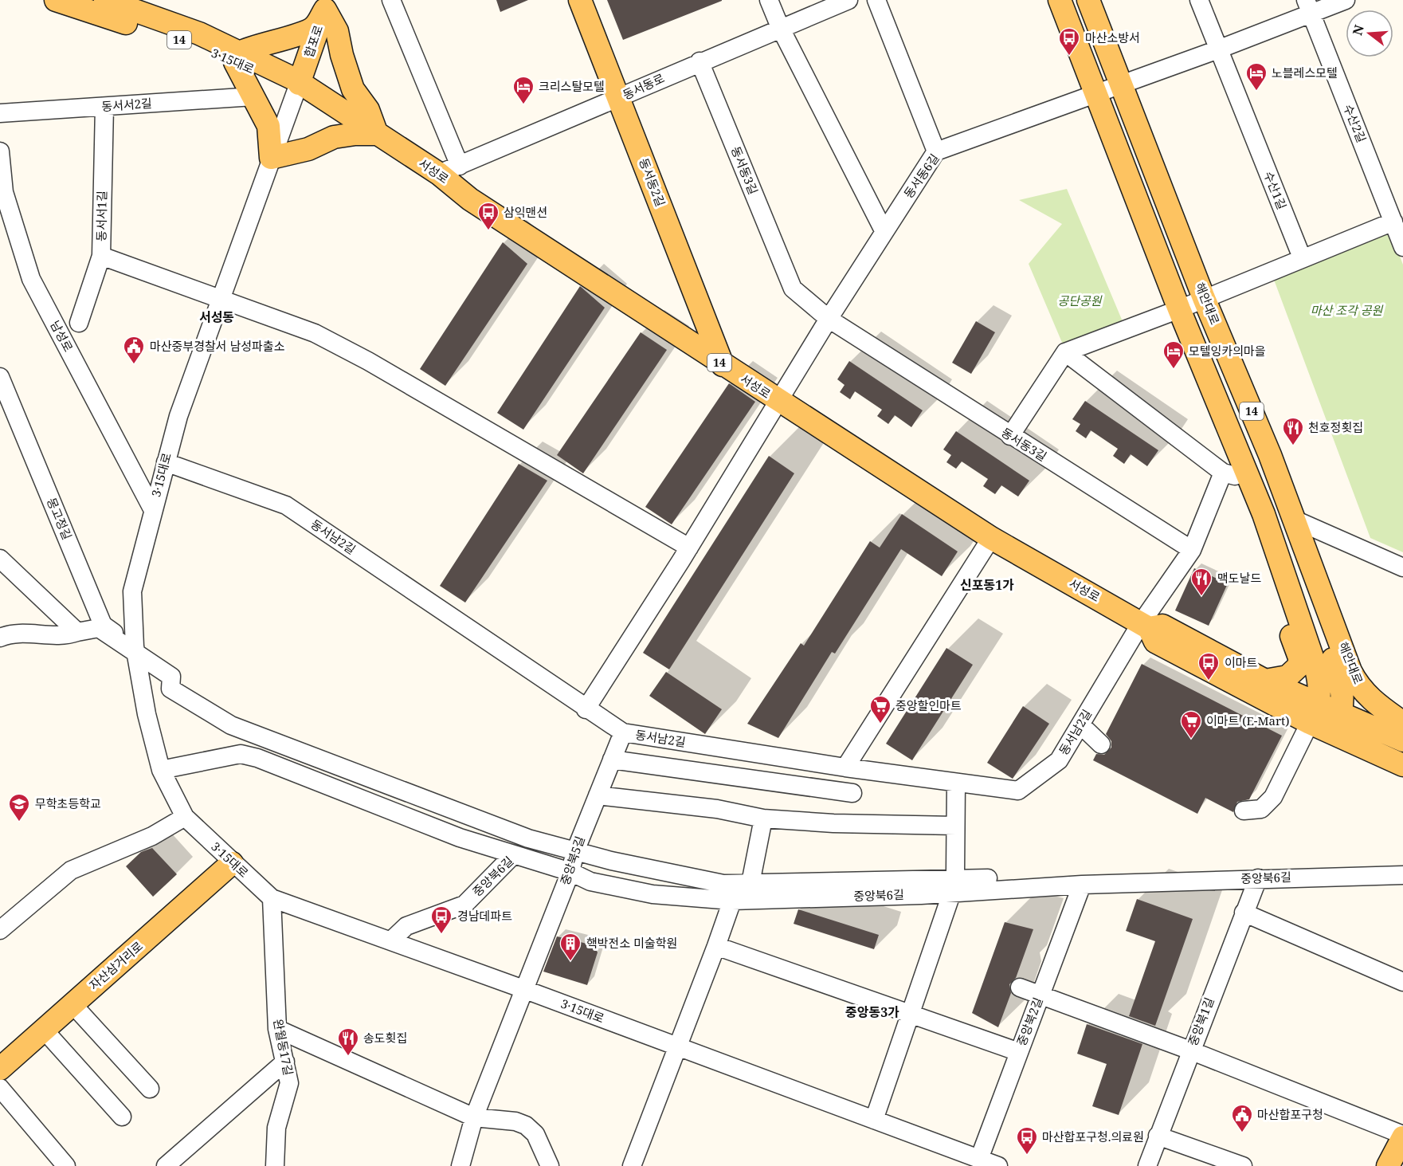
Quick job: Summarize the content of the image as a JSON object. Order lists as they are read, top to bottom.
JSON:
{
  "streets": {
    "main road": [
      "14",
      "합포로",
      "3·15대로",
      "서성로",
      "동서동2길",
      "해안대로",
      "자산삼거리로"
    ],
    "street": [
      "동서동로",
      "동서서2길",
      "수산2길",
      "동서동3길",
      "동서동6길",
      "수산1길",
      "동서서1길",
      "남성로",
      "몽고정길",
      "동서남2길",
      "중앙북5길",
      "중앙북6길",
      "중앙북2길",
      "중앙북1길",
      "완월동17길"
    ]
  },
  "crossings": [
    ["14", "서성로"],
    ["합포로", "3·15대로"],
    ["합포로", "서성로"],
    ["3·15대로", "서성로"],
    ["3·15대로", "동서서1길"],
    ["3·15대로", "남성로"],
    ["3·15대로", "몽고정길"],
    ["3·15대로", "동서남2길"],
    ["3·15대로", "중앙북5길"],
    ["3·15대로", "중앙북6길"],
    ["3·15대로", "자산삼거리로"],
    ["3·15대로", "중앙북2길"],
    ["3·15대로", "완월동17길"],
    ["동서동로", "동서동3길"],
    ["동서동로", "서성로"],
    ["동서동로", "동서동2길"],
    ["동서서2길", "동서서1길"],
    ["수산2길", "동서동6길"],
    ["동서동3길", "동서동6길"],
    ["서성로", "동서동6길"],
    ["서성로", "동서동2길"],
    ["서성로", "동서남2길"],
    ["동서동6길", "수산1길"],
    ["동서동6길", "동서서1길"],
    ["동서동6길", "해안대로"],
    ["동서동6길", "동서남2길"],
    ["동서남2길", "중앙북5길"],
    ["중앙북5길", "중앙북6길"],
    ["중앙북6길", "중앙북2길"],
    ["중앙북6길", "중앙북1길"]
  ],
  "districts": ["서성동", "신포동1가", "중앙동3가"],
  "parks": ["공단공원", "마산 조각 공원"],
  "places": {
    "bus stop": [
      "마산소방서",
      "삼익맨션",
      "이마트",
      "경남데파트",
      "마산합포구청.의료원"
    ],
    "hotel": ["노블레스모텔", "크리스탈모텔", "모텔잉카의마을"],
    "public building": ["마산중부경찰서 남성파출소", "마산합포구청"],
    "restaurant": ["천호정횟집", "맥도날드", "송도횟집"],
    "supermarket": ["중앙할인마트", "이마트 (E-Mart)"],
    "school or university": ["무학초등학교"],
    "building": ["핵박전소 미술학원"]
  },
  "north": "left"
}
